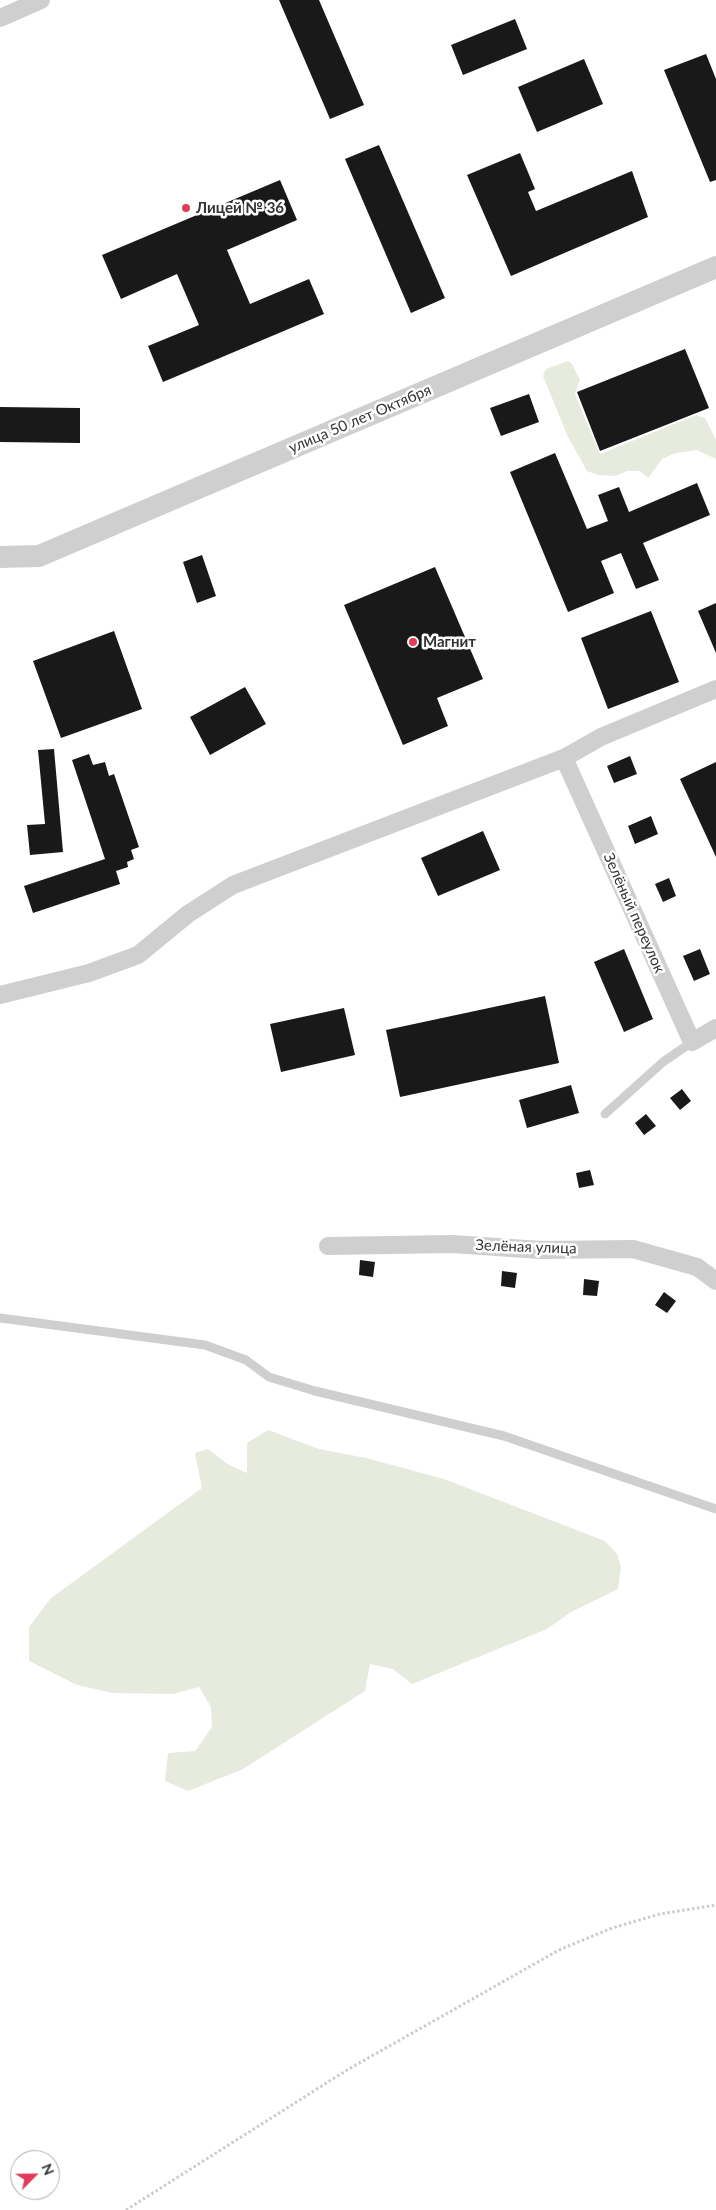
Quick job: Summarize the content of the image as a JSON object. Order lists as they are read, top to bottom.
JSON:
{
  "streets": {
    "street": ["улица 50 лет Октября", "Зелёный переулок", "Зелёная улица"]
  },
  "places": ["Лицей № 36", "Магнит"],
  "north": "top right"
}
